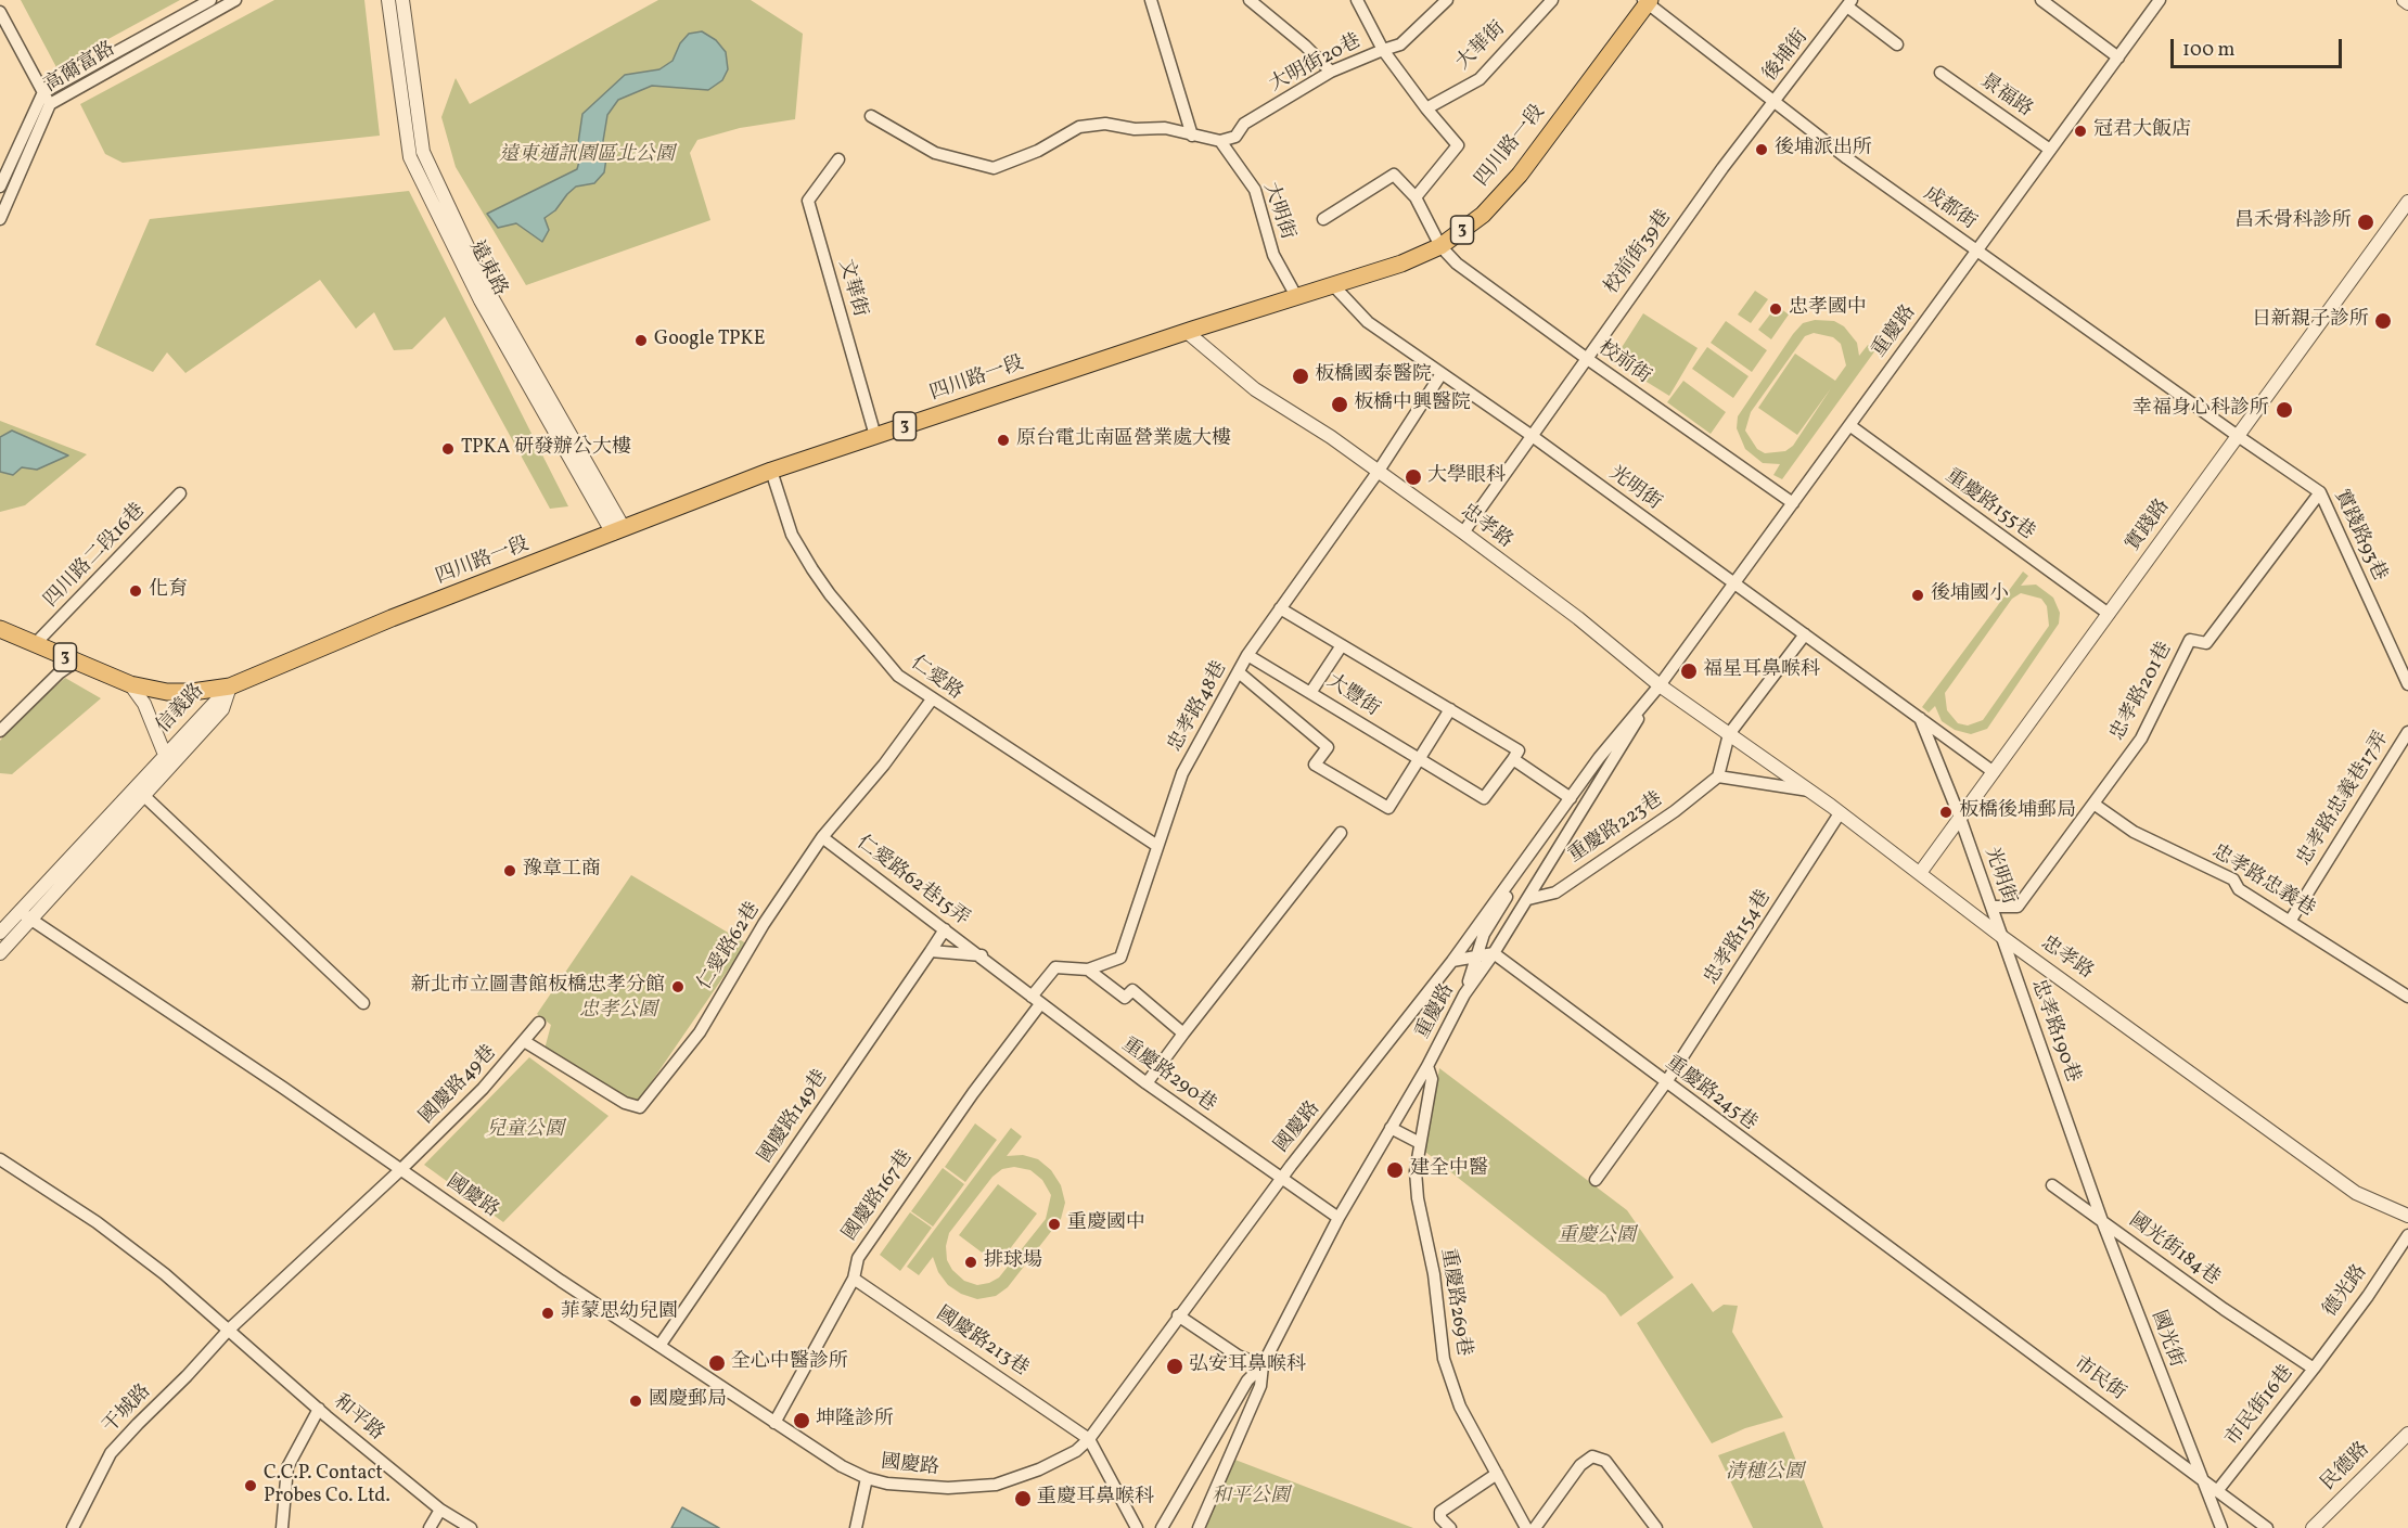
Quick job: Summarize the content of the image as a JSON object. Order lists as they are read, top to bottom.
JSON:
{
  "streets": {
    "main road": ["四川路一段", "3"],
    "street": [
      "大華街",
      "後埔街",
      "大明街20巷",
      "高爾富路",
      "景福路",
      "成都街",
      "大明街",
      "校前街39巷",
      "遠東路",
      "文華街",
      "重慶路",
      "校前街",
      "光明街",
      "重慶路155巷",
      "實踐路",
      "忠孝路",
      "實踐路93巷",
      "四川路二段16巷",
      "仁愛路",
      "忠孝路201巷",
      "大豐街",
      "忠孝路48巷",
      "信義路",
      "忠孝路忠義巷17弄",
      "重慶路223巷",
      "仁愛路62巷15弄",
      "忠孝路忠義巷",
      "忠孝路154巷",
      "仁愛路62巷",
      "忠孝路190巷",
      "重慶路290巷",
      "國慶路49巷",
      "重慶路245巷",
      "國慶路149巷",
      "國慶路",
      "國慶路167巷",
      "國光街184巷",
      "德光路",
      "重慶路269巷",
      "國光街",
      "國慶路213巷",
      "市民街",
      "市民街16巷",
      "干城路",
      "和平路",
      "民德路"
    ]
  },
  "crossings": [
    ["後埔街", "成都街"],
    ["後埔街", "校前街39巷"],
    ["大明街20巷", "大明街"],
    ["景福路", "重慶路"],
    ["四川路一段", "成都街"],
    ["四川路一段", "大明街"],
    ["四川路一段", "3"],
    ["四川路一段", "遠東路"],
    ["四川路一段", "文華街"],
    ["四川路一段", "校前街"],
    ["四川路一段", "光明街"],
    ["四川路一段", "忠孝路"],
    ["四川路一段", "仁愛路"],
    ["四川路一段", "信義路"],
    ["成都街", "重慶路"],
    ["成都街", "實踐路"],
    ["成都街", "實踐路93巷"],
    ["3", "四川路二段16巷"],
    ["校前街39巷", "校前街"],
    ["校前街39巷", "光明街"],
    ["校前街39巷", "忠孝路"],
    ["重慶路", "校前街"],
    ["重慶路", "光明街"],
    ["重慶路", "重慶路155巷"],
    ["重慶路", "忠孝路"],
    ["重慶路", "大豐街"],
    ["重慶路", "重慶路223巷"],
    ["重慶路", "重慶路290巷"],
    ["重慶路", "重慶路245巷"],
    ["重慶路", "國慶路"],
    ["重慶路", "重慶路269巷"],
    ["光明街", "實踐路"],
    ["光明街", "忠孝路"],
    ["光明街", "忠孝路201巷"],
    ["光明街", "忠孝路48巷"],
    ["光明街", "忠孝路190巷"],
    ["重慶路155巷", "實踐路"],
    ["實踐路", "忠孝路"],
    ["實踐路", "實踐路93巷"],
    ["忠孝路", "忠孝路48巷"],
    ["忠孝路", "忠孝路154巷"],
    ["忠孝路", "忠孝路190巷"],
    ["實踐路93巷", "忠孝路201巷"],
    ["仁愛路", "忠孝路48巷"],
    ["仁愛路", "仁愛路62巷"],
    ["忠孝路201巷", "忠孝路忠義巷"],
    ["大豐街", "忠孝路48巷"],
    ["忠孝路48巷", "國慶路167巷"],
    ["信義路", "國慶路"],
    ["忠孝路忠義巷17弄", "忠孝路忠義巷"],
    ["仁愛路62巷15弄", "仁愛路62巷"],
    ["仁愛路62巷15弄", "重慶路290巷"],
    ["仁愛路62巷15弄", "國慶路149巷"],
    ["忠孝路154巷", "重慶路245巷"],
    ["仁愛路62巷", "國慶路49巷"],
    ["忠孝路190巷", "國光街184巷"],
    ["忠孝路190巷", "國光街"],
    ["重慶路290巷", "國慶路"],
    ["重慶路290巷", "國慶路167巷"],
    ["國慶路49巷", "國慶路"],
    ["重慶路245巷", "市民街"],
    ["國慶路149巷", "國慶路"],
    ["國慶路", "國慶路167巷"],
    ["國慶路", "國慶路213巷"],
    ["國慶路167巷", "國慶路213巷"],
    ["國光街184巷", "國光街"],
    ["國光街184巷", "市民街16巷"],
    ["德光路", "市民街16巷"],
    ["國光街", "市民街"],
    ["市民街", "市民街16巷"],
    ["干城路", "和平路"]
  ],
  "parks": [
    "遠東通訊園區北公園",
    "忠孝公園",
    "兒童公園",
    "重慶公園",
    "清穗公園",
    "和平公園"
  ],
  "places": [
    "冠君大飯店",
    "後埔派出所",
    "昌禾骨科診所",
    "忠孝國中",
    "日新親子診所",
    "Google TPKE",
    "板橋國泰醫院",
    "板橋中興醫院",
    "幸福身心科診所",
    "原台電北南區營業處大樓",
    "TPKA 研發辦公大樓",
    "大學眼科",
    "化育",
    "後埔國小",
    "福星耳鼻喉科",
    "板橋後埔郵局",
    "豫章工商",
    "新北市立圖書館板橋忠孝分館",
    "建全中醫",
    "重慶國中",
    "排球場",
    "菲蒙思幼兒園",
    "全心中醫診所",
    "弘安耳鼻喉科",
    "國慶郵局",
    "坤隆診所",
    "C.C.P. Contact Probes Co. Ltd.",
    "重慶耳鼻喉科"
  ],
  "scale_bar": "100 m"
}
